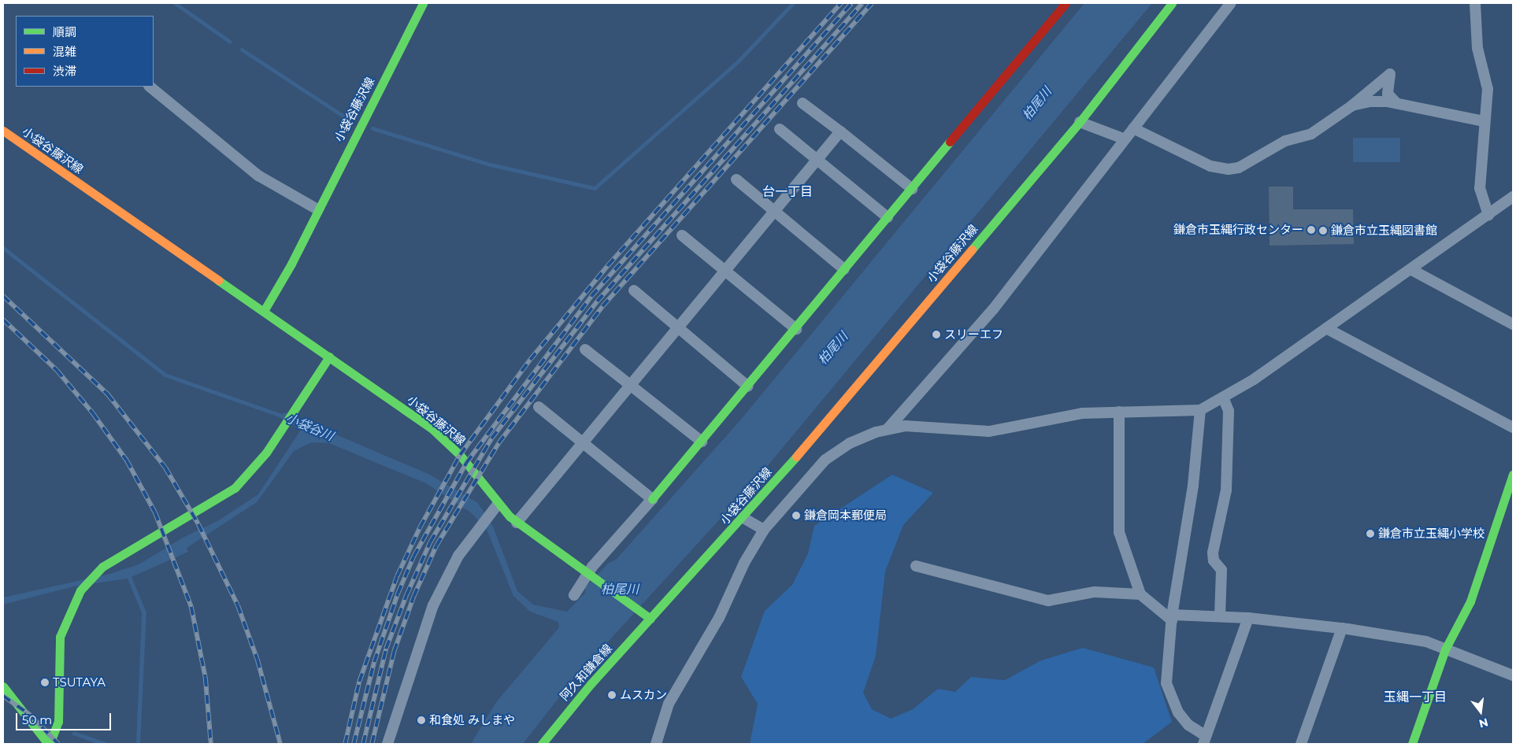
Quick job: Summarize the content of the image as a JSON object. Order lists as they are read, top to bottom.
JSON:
{
  "streets": {
    "main road": ["小袋谷藤沢線", "阿久和鎌倉線"]
  },
  "crossings": [
    ["小袋谷藤沢線", "阿久和鎌倉線"]
  ],
  "districts": ["台一丁目", "玉縄一丁目"],
  "water": ["柏尾川", "小袋谷川"],
  "places": [
    "鎌倉市玉縄行政センター",
    "鎌倉市立玉縄図書館",
    "スリーエフ",
    "鎌倉岡本郵便局",
    "鎌倉市立玉縄小学校",
    "TSUTAYA",
    "ムスカン",
    "和食処 みしまや"
  ],
  "legend": ["順調", "混雑", "渋滞"],
  "scale_bar": "50 m",
  "north": "bottom"
}
